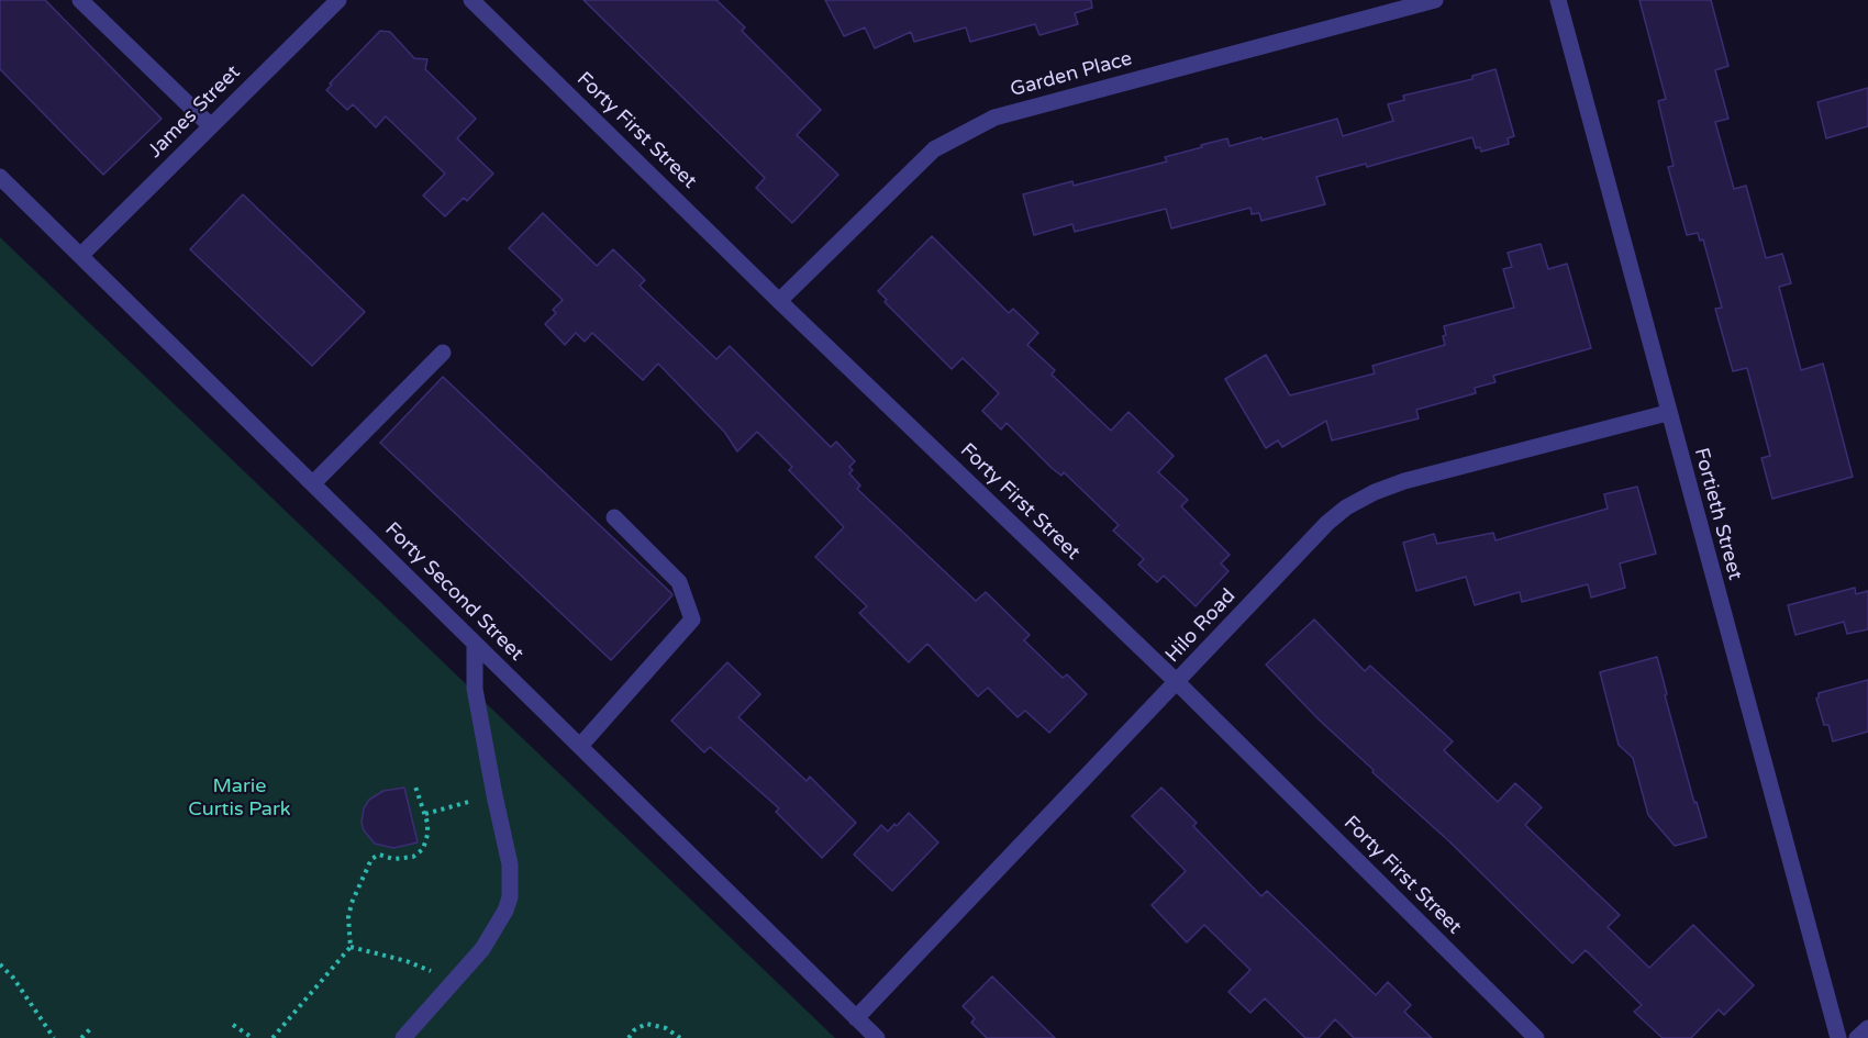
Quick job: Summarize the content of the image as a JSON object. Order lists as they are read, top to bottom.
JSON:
{
  "streets": {
    "street": [
      "Garden Place",
      "James Street",
      "Forty First Street",
      "Fortieth Street",
      "Forty Second Street",
      "Hilo Road"
    ]
  },
  "crossings": [
    ["Garden Place", "Forty First Street"],
    ["James Street", "Forty Second Street"],
    ["Forty First Street", "Hilo Road"],
    ["Fortieth Street", "Hilo Road"],
    ["Forty Second Street", "Hilo Road"]
  ],
  "parks": ["Marie Curtis Park"]
}
